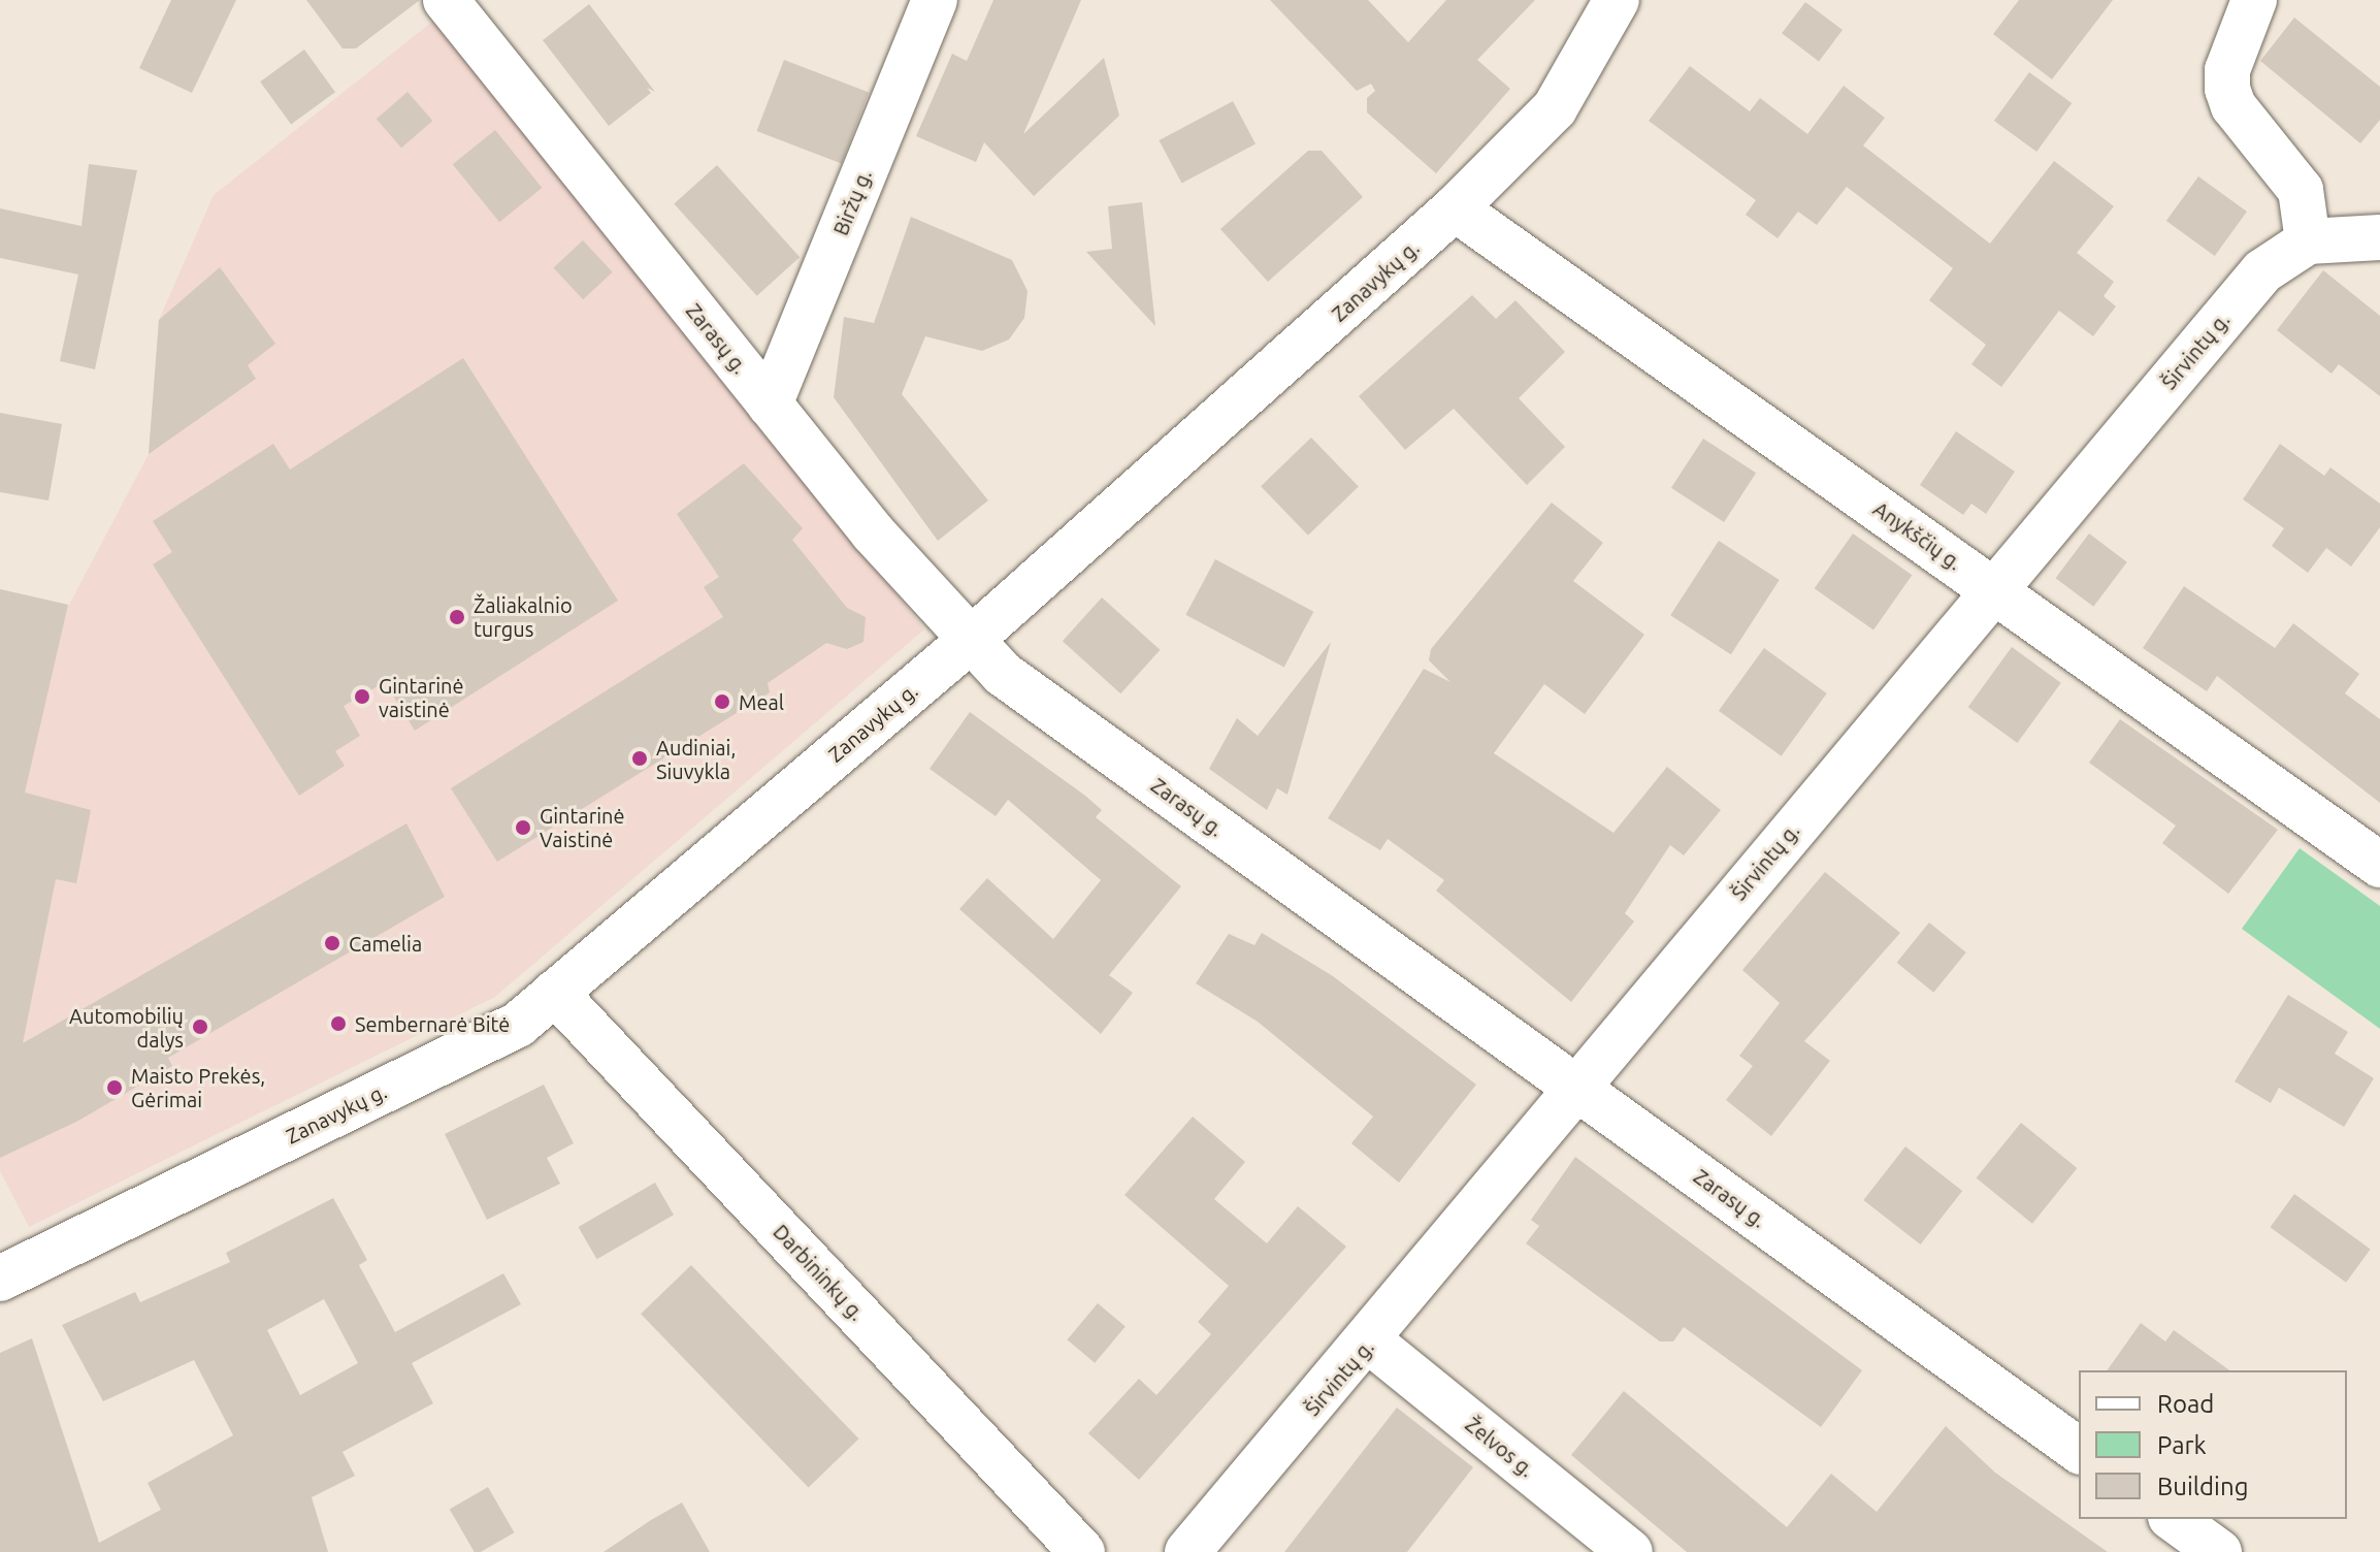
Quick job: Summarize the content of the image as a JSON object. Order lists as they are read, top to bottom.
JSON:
{
  "streets": {
    "street": [
      "Biržų g.",
      "Zanavykų g.",
      "Zarasų g.",
      "Širvintų g.",
      "Anykščių g.",
      "Darbininkų g.",
      "Želvos g."
    ]
  },
  "crossings": [
    ["Biržų g.", "Zarasų g."],
    ["Zanavykų g.", "Zarasų g."],
    ["Zanavykų g.", "Anykščių g."],
    ["Zanavykų g.", "Darbininkų g."],
    ["Zarasų g.", "Širvintų g."],
    ["Širvintų g.", "Anykščių g."],
    ["Širvintų g.", "Želvos g."]
  ],
  "places": [
    "Žaliakalnio turgus",
    "Gintarinė vaistinė",
    "Meal",
    "Audiniai, Siuvykla",
    "Gintarinė Vaistinė",
    "Camelia",
    "Sembernarė Bitė",
    "Automobilių dalys",
    "Maisto Prekės, Gėrimai"
  ],
  "legend": ["Road", "Park", "Building"]
}
